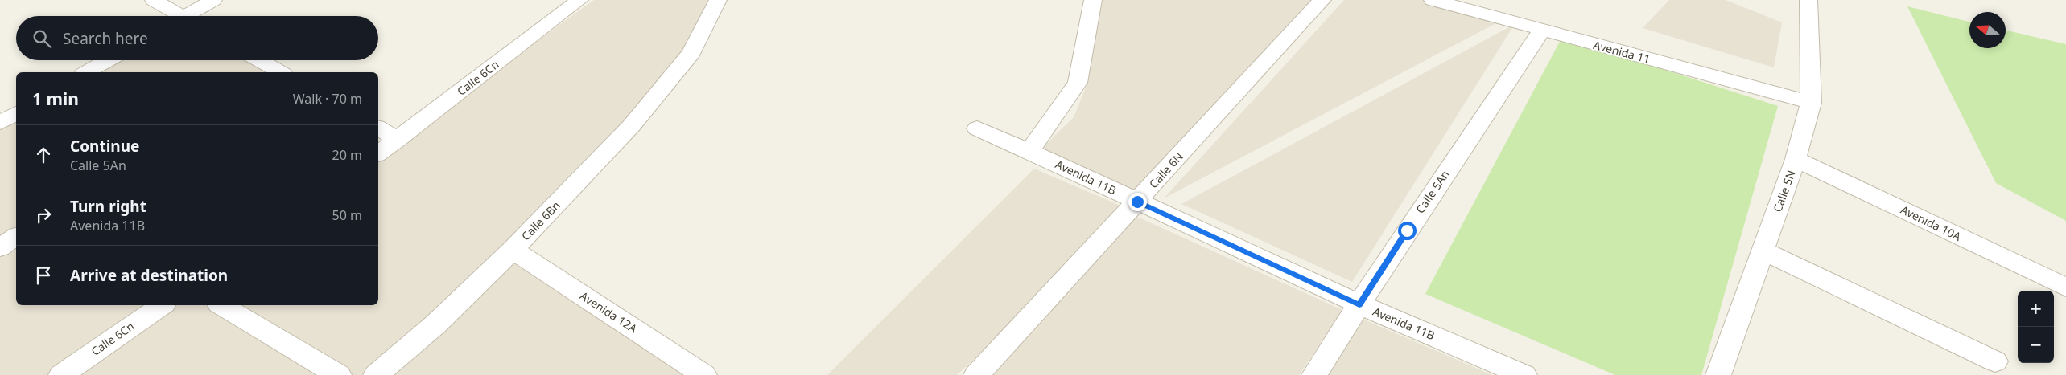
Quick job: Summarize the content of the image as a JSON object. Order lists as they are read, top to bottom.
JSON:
{
  "streets": {
    "street": [
      "Avenida 11",
      "Calle 6Cn",
      "Calle 6N",
      "Avenida 11B",
      "Calle 5N",
      "Calle 5An",
      "Calle 6Bn",
      "Avenida 10A",
      "Avenida 12A"
    ]
  },
  "crossings": [
    ["Avenida 11", "Calle 5N"],
    ["Avenida 11", "Calle 5An"],
    ["Calle 6N", "Avenida 11B"],
    ["Avenida 11B", "Calle 5An"],
    ["Calle 5N", "Avenida 10A"],
    ["Calle 6Bn", "Avenida 12A"]
  ],
  "north": "left",
  "page": {
    "search": "Search here",
    "heading": ["1 min", "Walk · 70 m"],
    "list": [
      ["Continue", "Calle 5An", "20 m"],
      ["Turn right", "Avenida 11B", "50 m"],
      "Arrive at destination"
    ],
    "map_buttons": ["+", "−"]
  }
}
